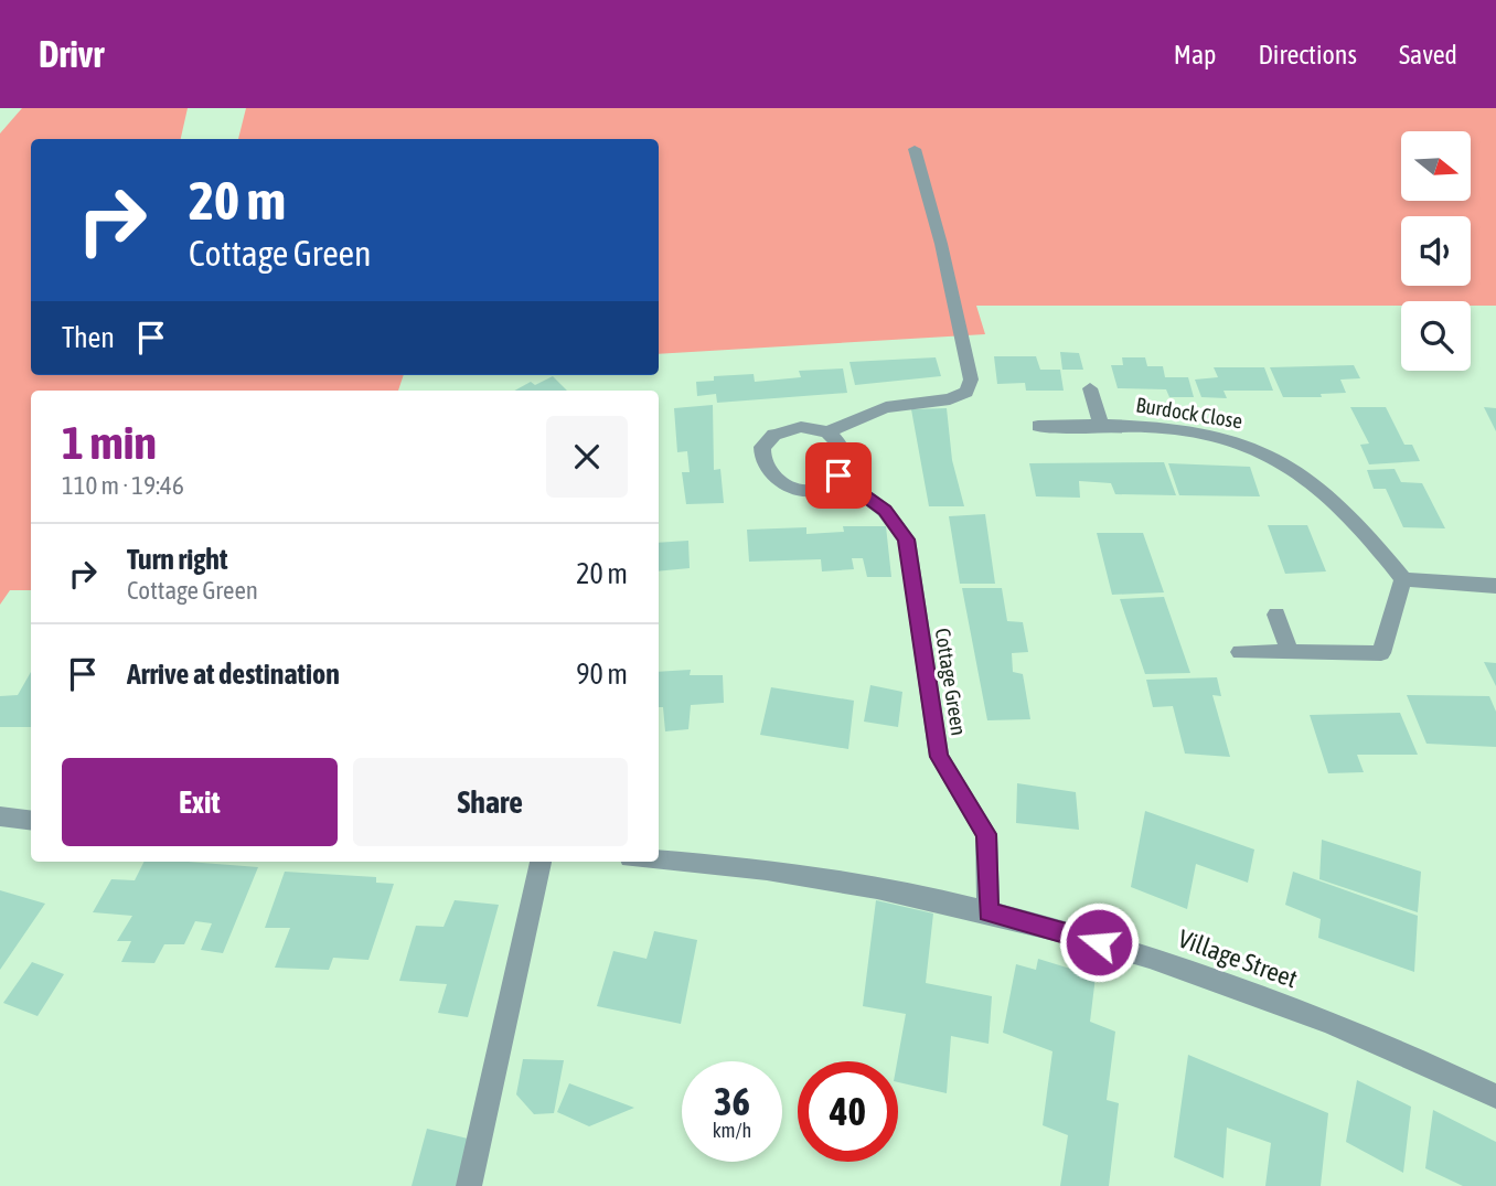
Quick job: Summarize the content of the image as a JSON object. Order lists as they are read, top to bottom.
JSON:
{
  "streets": {
    "street": ["Burdock Close", "Cottage Green", "Village Street"]
  },
  "crossings": [
    ["Cottage Green", "Village Street"]
  ],
  "north": "right",
  "page": {
    "header": "Drivr",
    "nav": ["Map", "Directions", "Saved"],
    "turn": ["20 m", "Cottage Green"],
    "then": "Then",
    "heading": ["1 min", "110 m · 19:46"],
    "list": [
      {
        "name": "Turn right",
        "note": "Cottage Green",
        "value": "20 m"
      },
      {
        "name": "Arrive at destination",
        "value": "90 m"
      }
    ],
    "buttons": ["Exit", "Share"],
    "speed": "36 km/h",
    "limit": "40"
  }
}
